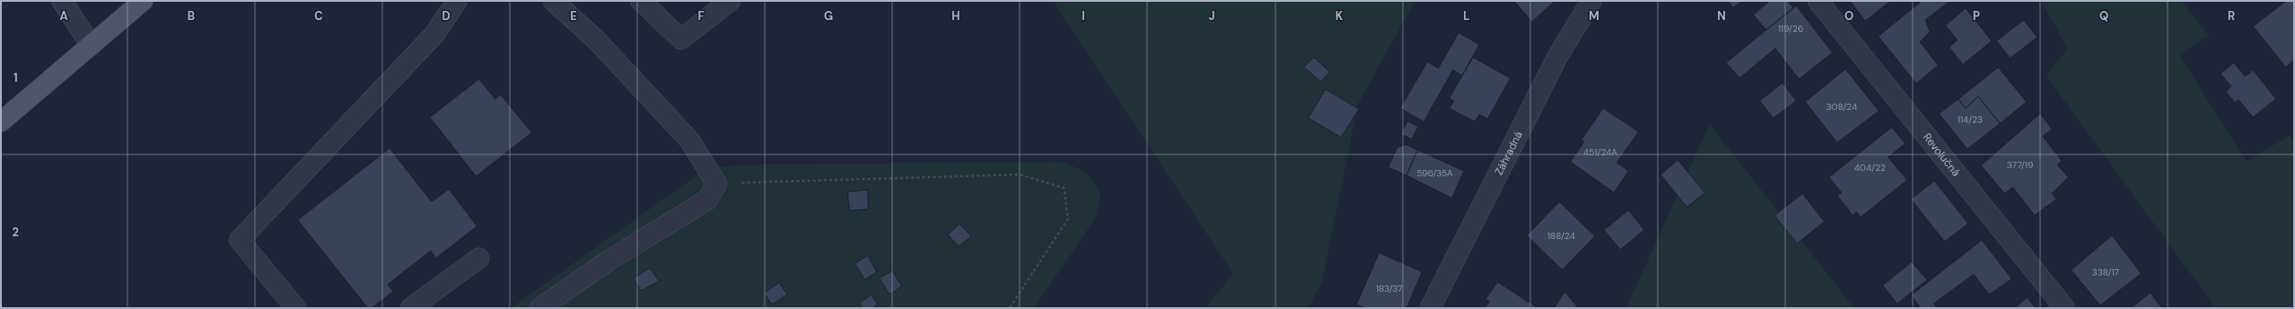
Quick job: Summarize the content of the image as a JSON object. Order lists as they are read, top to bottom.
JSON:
{
  "streets": {
    "street": ["Záhradná", "Revolučná"]
  },
  "house_numbers": [
    "119/26",
    "308/24",
    "114/23",
    "451/24A",
    "377/19",
    "404/22",
    "596/35A",
    "188/24",
    "338/17",
    "183/37"
  ],
  "grid": {
    "columns": [
      "A",
      "B",
      "C",
      "D",
      "E",
      "F",
      "G",
      "H",
      "I",
      "J",
      "K",
      "L",
      "M",
      "N",
      "O",
      "P",
      "Q",
      "R"
    ],
    "rows": ["1", "2"]
  }
}
